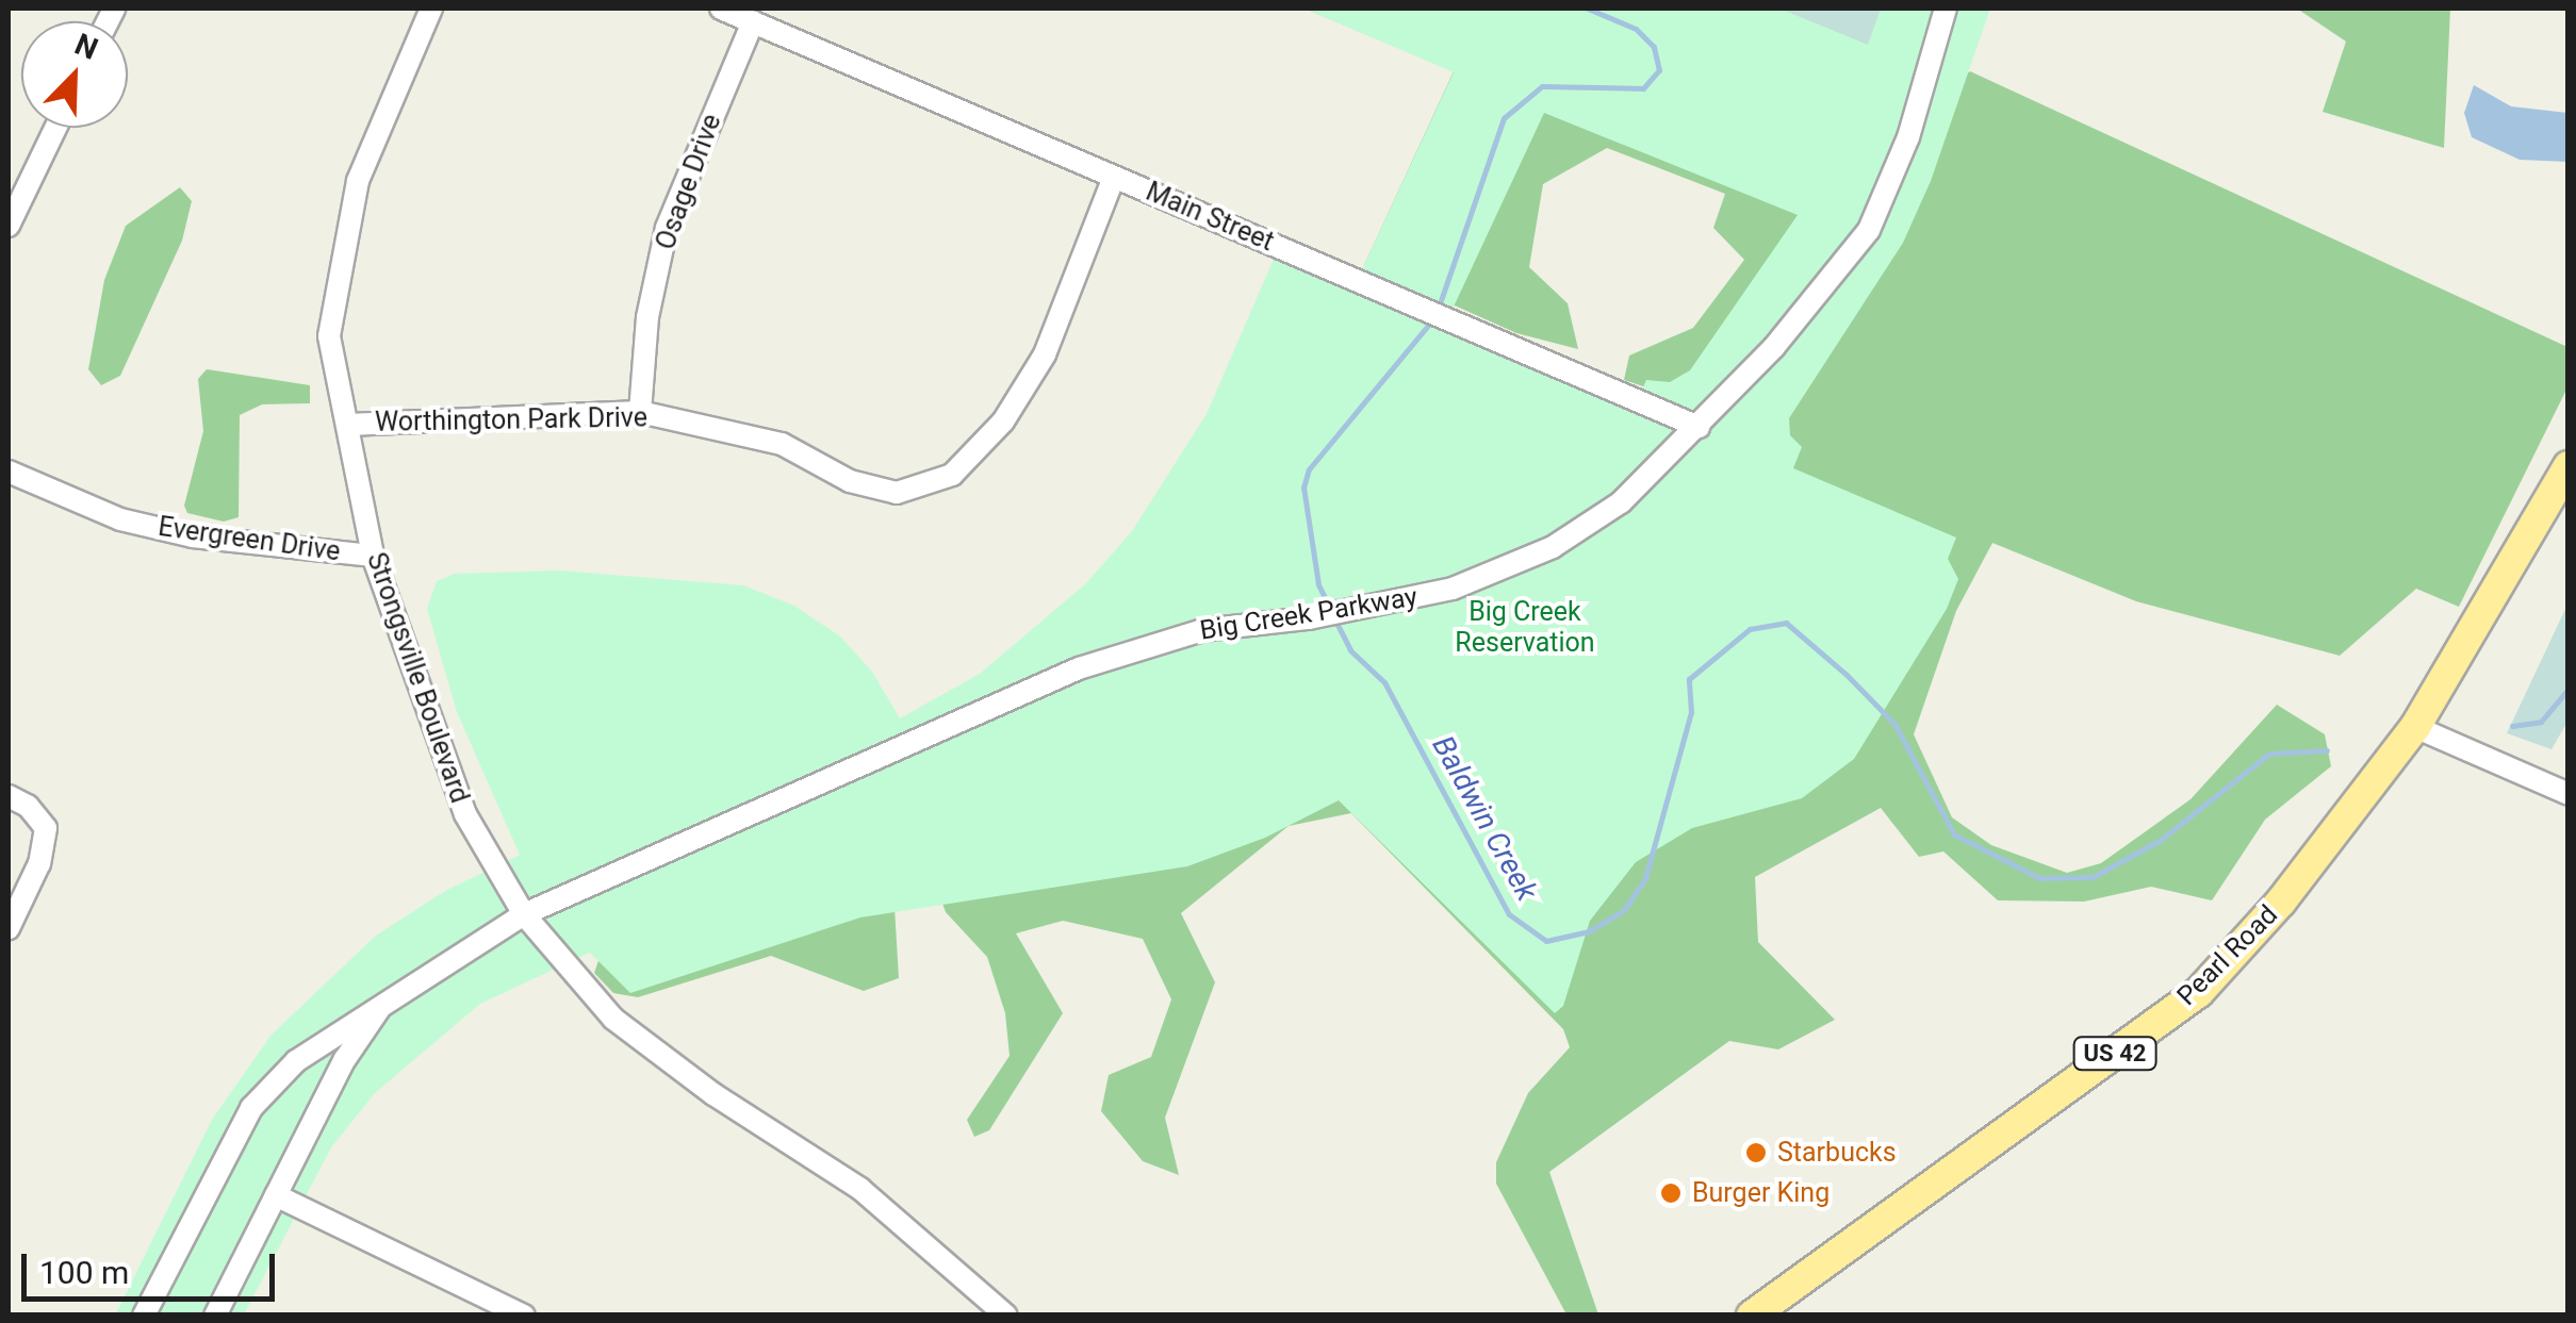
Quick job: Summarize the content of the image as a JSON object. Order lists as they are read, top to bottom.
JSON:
{
  "streets": {
    "main road": ["Pearl Road", "US 42"],
    "street": [
      "Osage Drive",
      "Main Street",
      "Worthington Park Drive",
      "Evergreen Drive",
      "Big Creek Parkway",
      "Strongsville Boulevard"
    ]
  },
  "crossings": [
    ["Osage Drive", "Main Street"],
    ["Osage Drive", "Worthington Park Drive"],
    ["Main Street", "Worthington Park Drive"],
    ["Main Street", "Big Creek Parkway"],
    ["Worthington Park Drive", "Strongsville Boulevard"],
    ["Evergreen Drive", "Strongsville Boulevard"],
    ["Big Creek Parkway", "Strongsville Boulevard"]
  ],
  "water": ["Baldwin Creek"],
  "parks": ["Big Creek Reservation"],
  "places": ["Starbucks", "Burger King"],
  "scale_bar": "100 m",
  "north": "top right"
}
